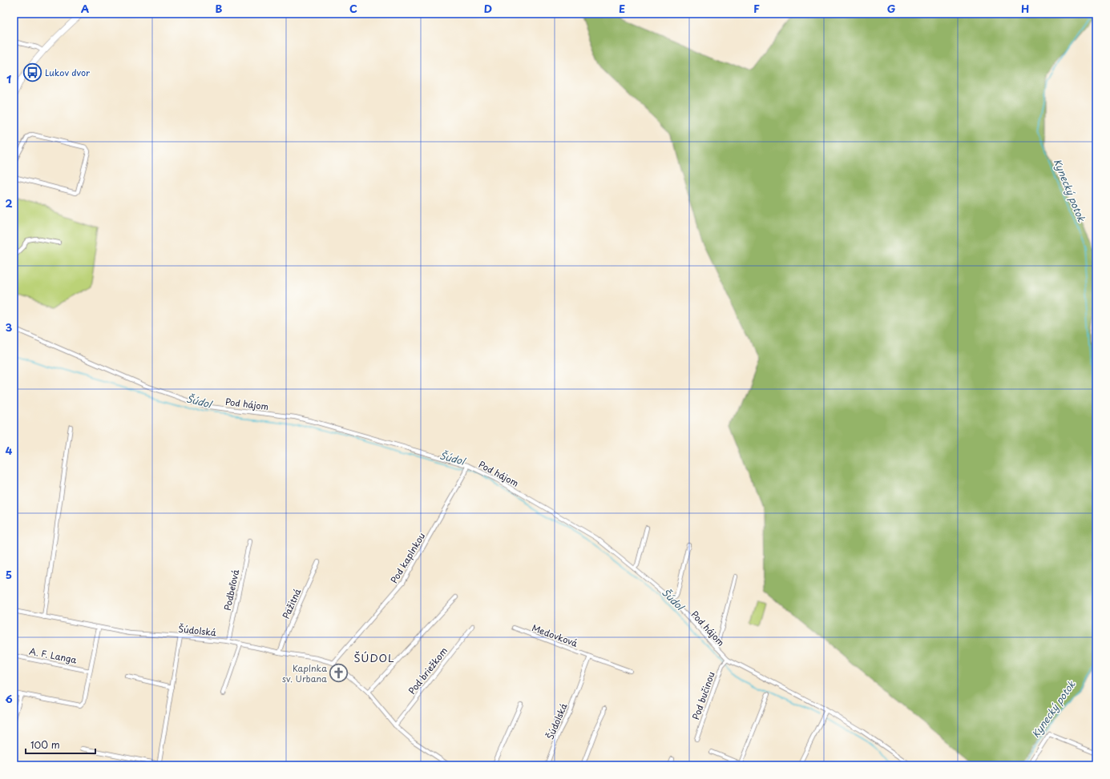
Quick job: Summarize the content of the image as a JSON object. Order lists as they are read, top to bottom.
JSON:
{
  "streets": {
    "street": [
      "Pod hájom",
      "Pod kaplnkou",
      "Podbeľová",
      "Pažitná",
      "Šúdolská",
      "Medovková",
      "A. F. Langa",
      "Pod briežkom",
      "Pod bučinou"
    ]
  },
  "crossings": [
    ["Pod hájom", "Pod kaplnkou"],
    ["Pod hájom", "Pod bučinou"],
    ["Pod kaplnkou", "Šúdolská"],
    ["Podbeľová", "Šúdolská"],
    ["Pažitná", "Šúdolská"],
    ["Šúdolská", "Medovková"],
    ["Šúdolská", "Pod briežkom"]
  ],
  "districts": ["ŠÚDOL"],
  "water": ["Kynecký potok", "Šúdol"],
  "places": {
    "bus stop": ["Lukov dvor"],
    "church": ["Kaplnka sv. Urbana"]
  },
  "scale_bar": "100 m",
  "grid": {
    "columns": [
      "A",
      "B",
      "C",
      "D",
      "E",
      "F",
      "G",
      "H"
    ],
    "rows": [
      "1",
      "2",
      "3",
      "4",
      "5",
      "6"
    ]
  }
}
